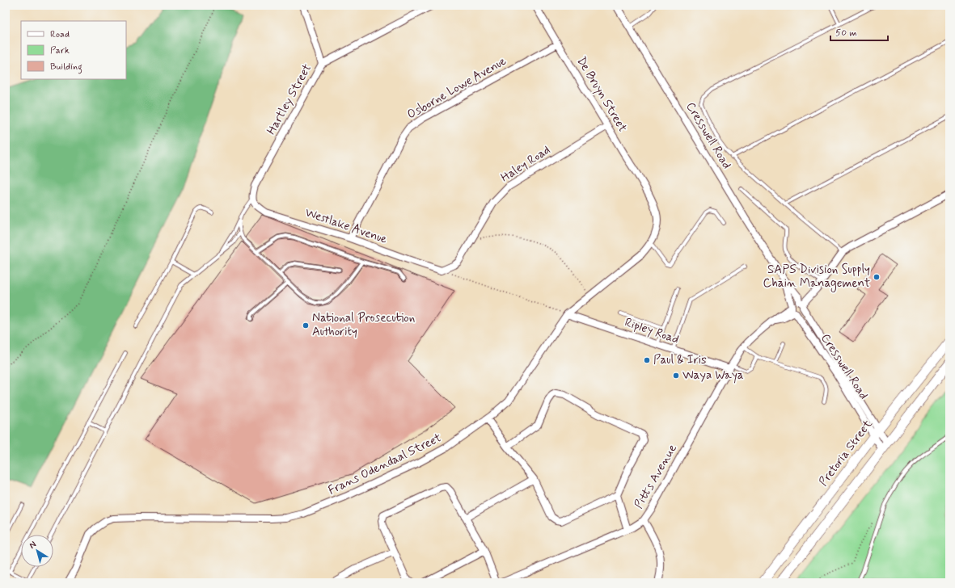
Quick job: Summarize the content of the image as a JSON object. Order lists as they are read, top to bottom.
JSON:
{
  "streets": {
    "main road": ["Pretoria Street"],
    "street": [
      "Osborne Lowe Avenue",
      "De Bruyn Street",
      "Hartley Street",
      "Cresswell Road",
      "Haley Road",
      "Westlake Avenue",
      "Ripley Road",
      "Frans Odendaal Street",
      "Pitts Avenue"
    ]
  },
  "crossings": [
    ["Osborne Lowe Avenue", "De Bruyn Street"],
    ["Osborne Lowe Avenue", "Westlake Avenue"],
    ["De Bruyn Street", "Haley Road"],
    ["De Bruyn Street", "Frans Odendaal Street"],
    ["Hartley Street", "Westlake Avenue"],
    ["Cresswell Road", "Pretoria Street"],
    ["Cresswell Road", "Pitts Avenue"],
    ["Haley Road", "Westlake Avenue"],
    ["Ripley Road", "Frans Odendaal Street"],
    ["Ripley Road", "Pitts Avenue"]
  ],
  "places": [
    "SAPS Division Supply Chain Management",
    "National Prosecution Authority",
    "Paul & Iris",
    "Waya Waya"
  ],
  "legend": ["Road", "Park", "Building"],
  "scale_bar": "50 m",
  "north": "top left"
}
